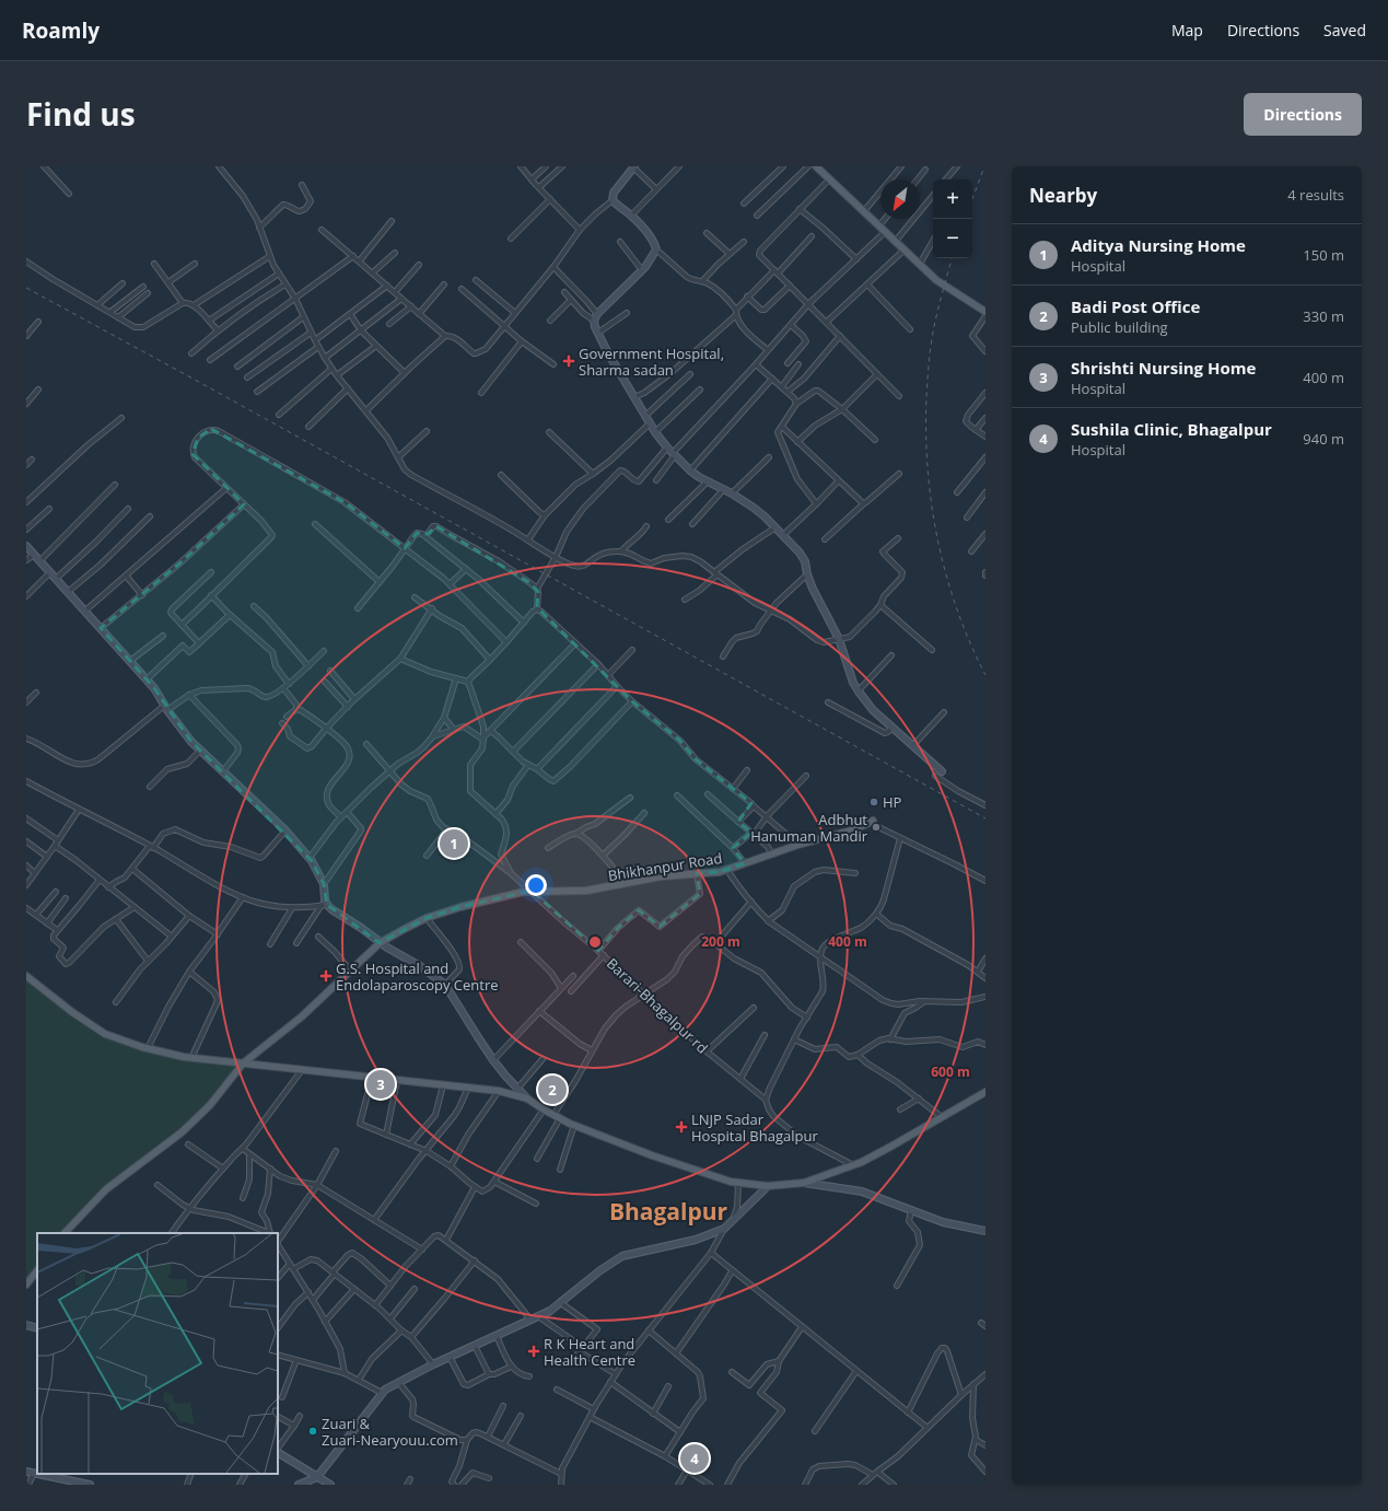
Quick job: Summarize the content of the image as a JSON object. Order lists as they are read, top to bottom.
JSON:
{
  "streets": {
    "main road": ["Bhikhanpur Road"],
    "street": ["Barari-Bhagalpur rd"]
  },
  "crossings": [
    ["Bhikhanpur Road", "Barari-Bhagalpur rd"]
  ],
  "districts": ["Bhagalpur"],
  "places": {
    "health": [
      "Government Hospital, Sharma sadan",
      "G.S. Hospital and Endolaparoscopy Centre",
      "LNJP Sadar Hospital Bhagalpur",
      "R K Heart and Health Centre"
    ],
    "other": ["HP", "Adbhut Hanuman Mandir", "Zuari & Zuari-Nearyouu.com"]
  },
  "north": "bottom left",
  "page": {
    "header": "Roamly",
    "nav": ["Map", "Directions", "Saved"],
    "title": "Find us",
    "buttons": "Directions",
    "heading": ["Nearby", "4 results"],
    "map_buttons": ["+", "−"],
    "list": [
      {
        "mark": "1",
        "name": "Aditya Nursing Home",
        "note": "Hospital",
        "value": "150 m"
      },
      {
        "mark": "2",
        "name": "Badi Post Office",
        "note": "Public building",
        "value": "330 m"
      },
      {
        "mark": "3",
        "name": "Shrishti Nursing Home",
        "note": "Hospital",
        "value": "400 m"
      },
      {
        "mark": "4",
        "name": "Sushila Clinic, Bhagalpur",
        "note": "Hospital",
        "value": "940 m"
      }
    ],
    "pins": [
      "1",
      "3",
      "2",
      "4"
    ]
  },
  "rings": ["200 m", "400 m", "600 m"]
}
